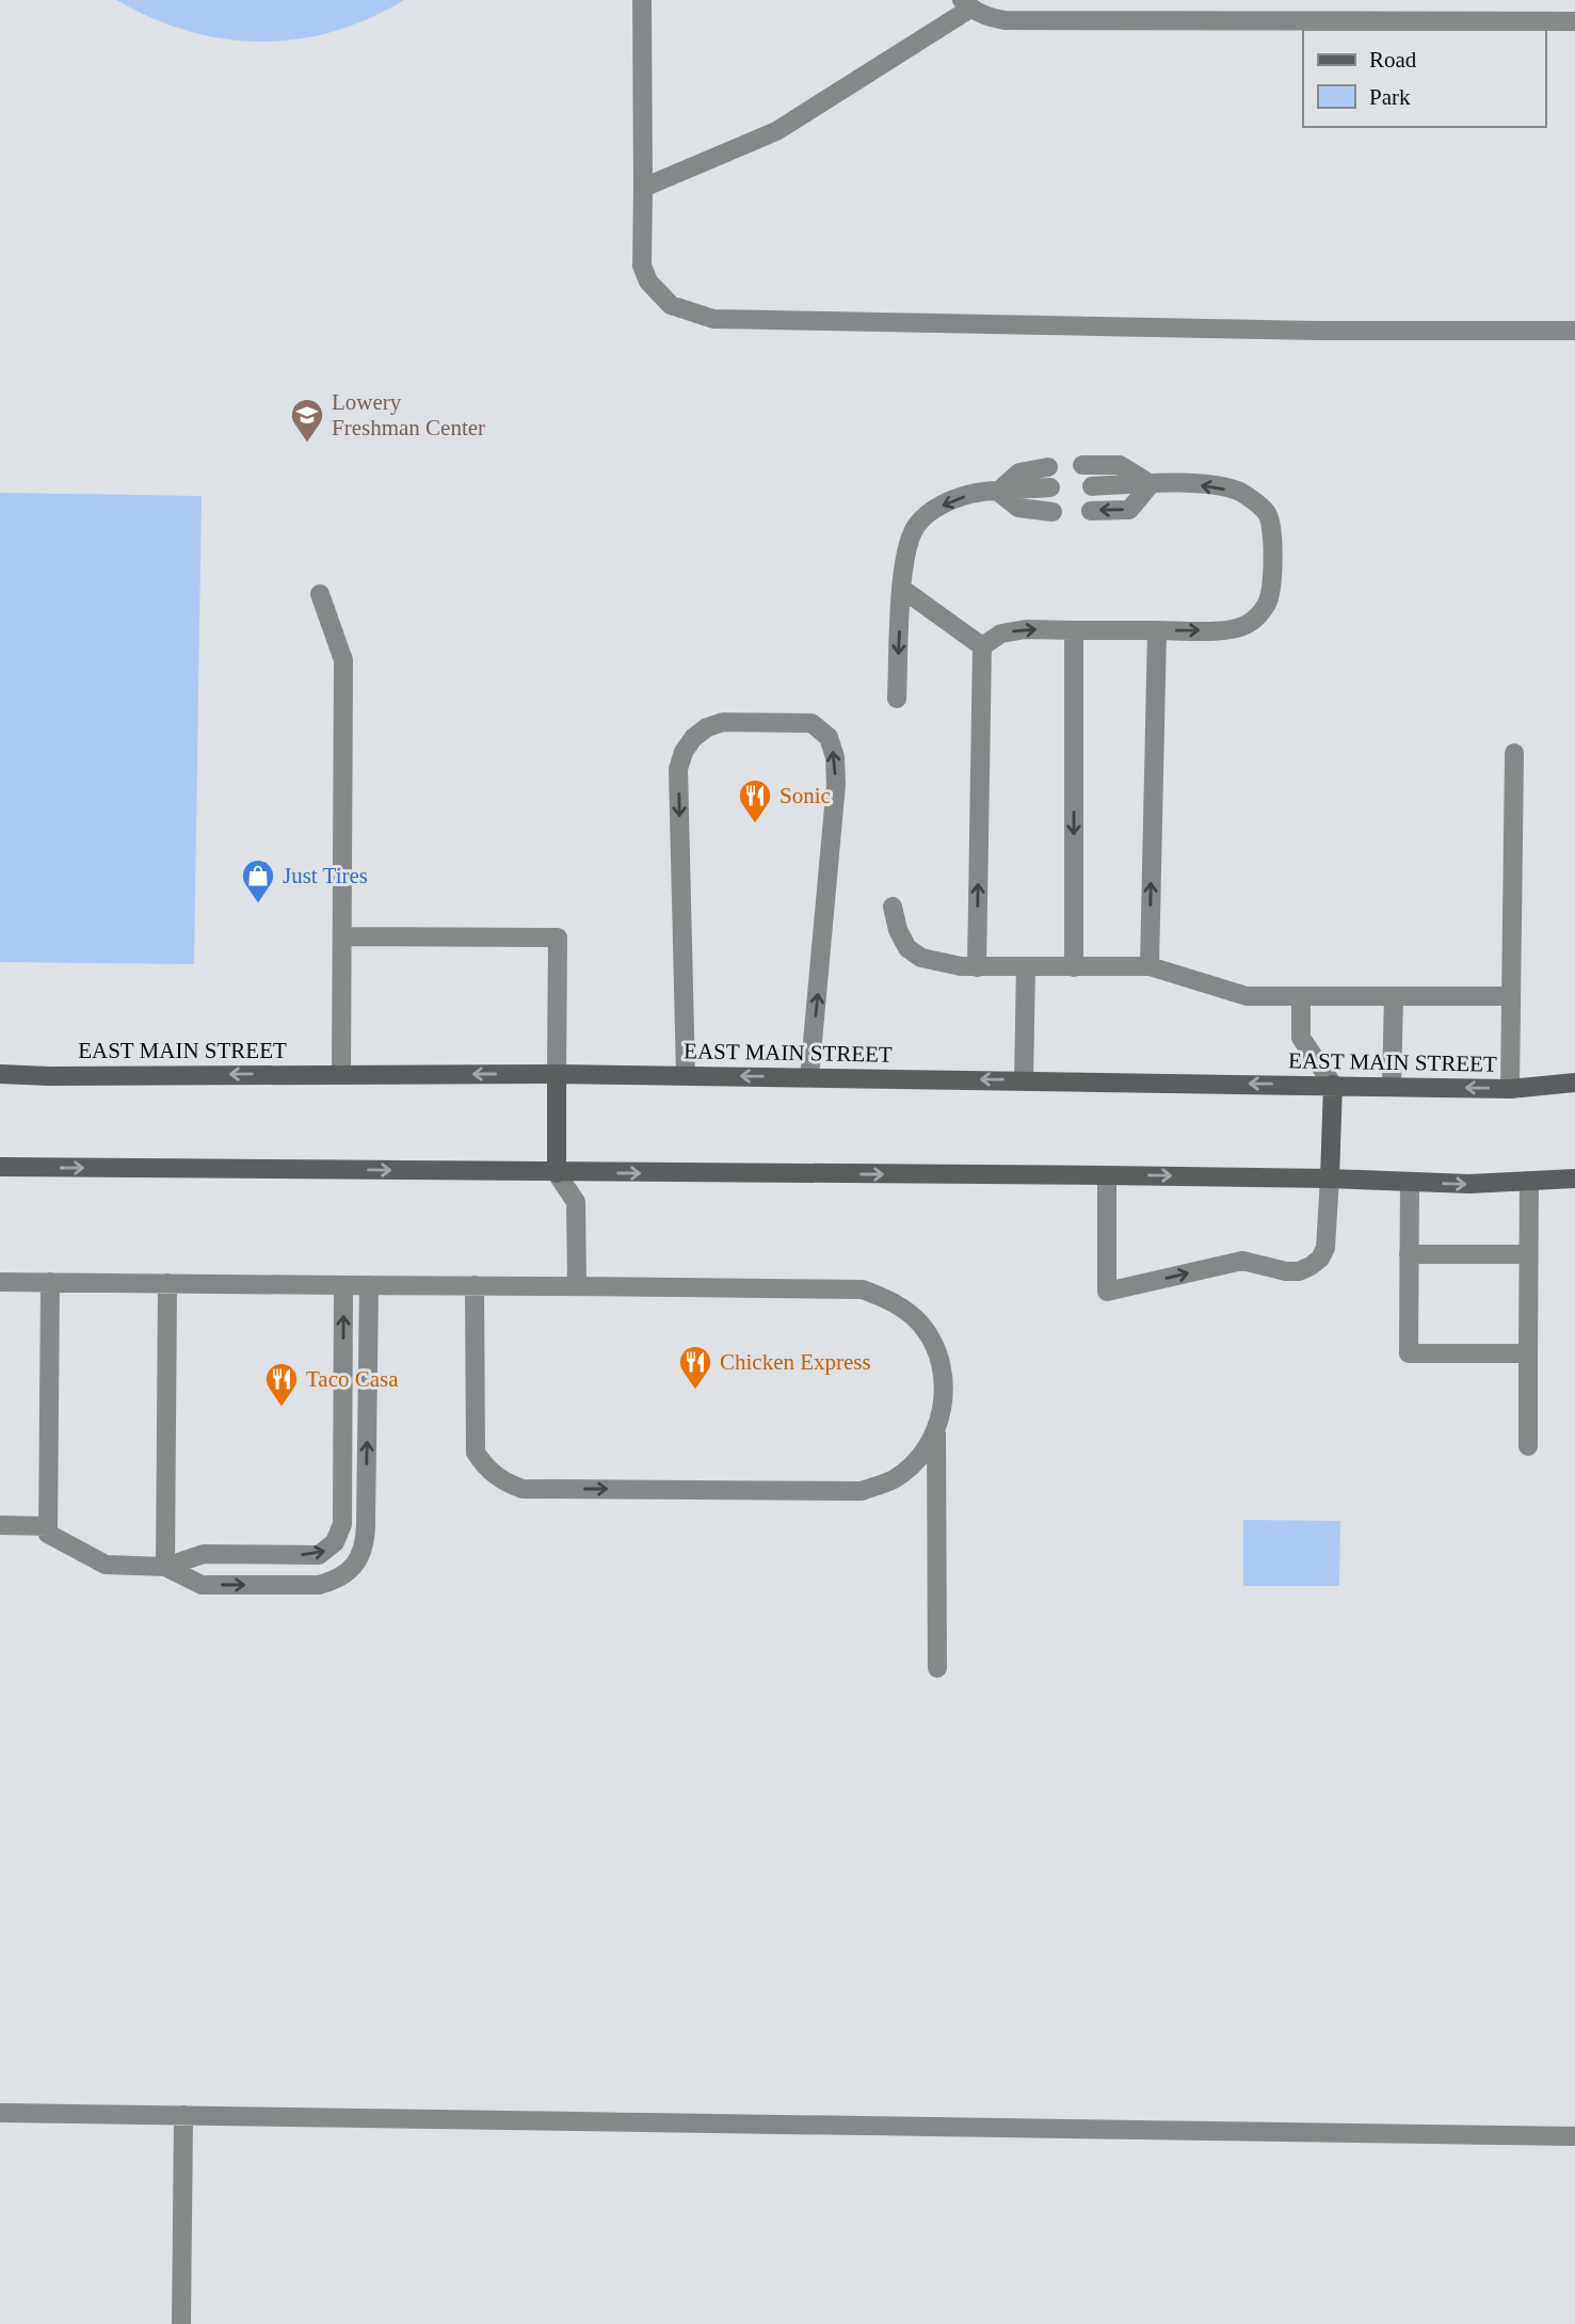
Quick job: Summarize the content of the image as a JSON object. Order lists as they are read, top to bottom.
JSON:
{
  "streets": {
    "main road": ["EAST MAIN STREET"]
  },
  "places": {
    "school or university": ["Lowery Freshman Center"],
    "restaurant": ["Sonic", "Chicken Express", "Taco Casa"],
    "shop": ["Just Tires"]
  },
  "legend": ["Road", "Park"]
}
